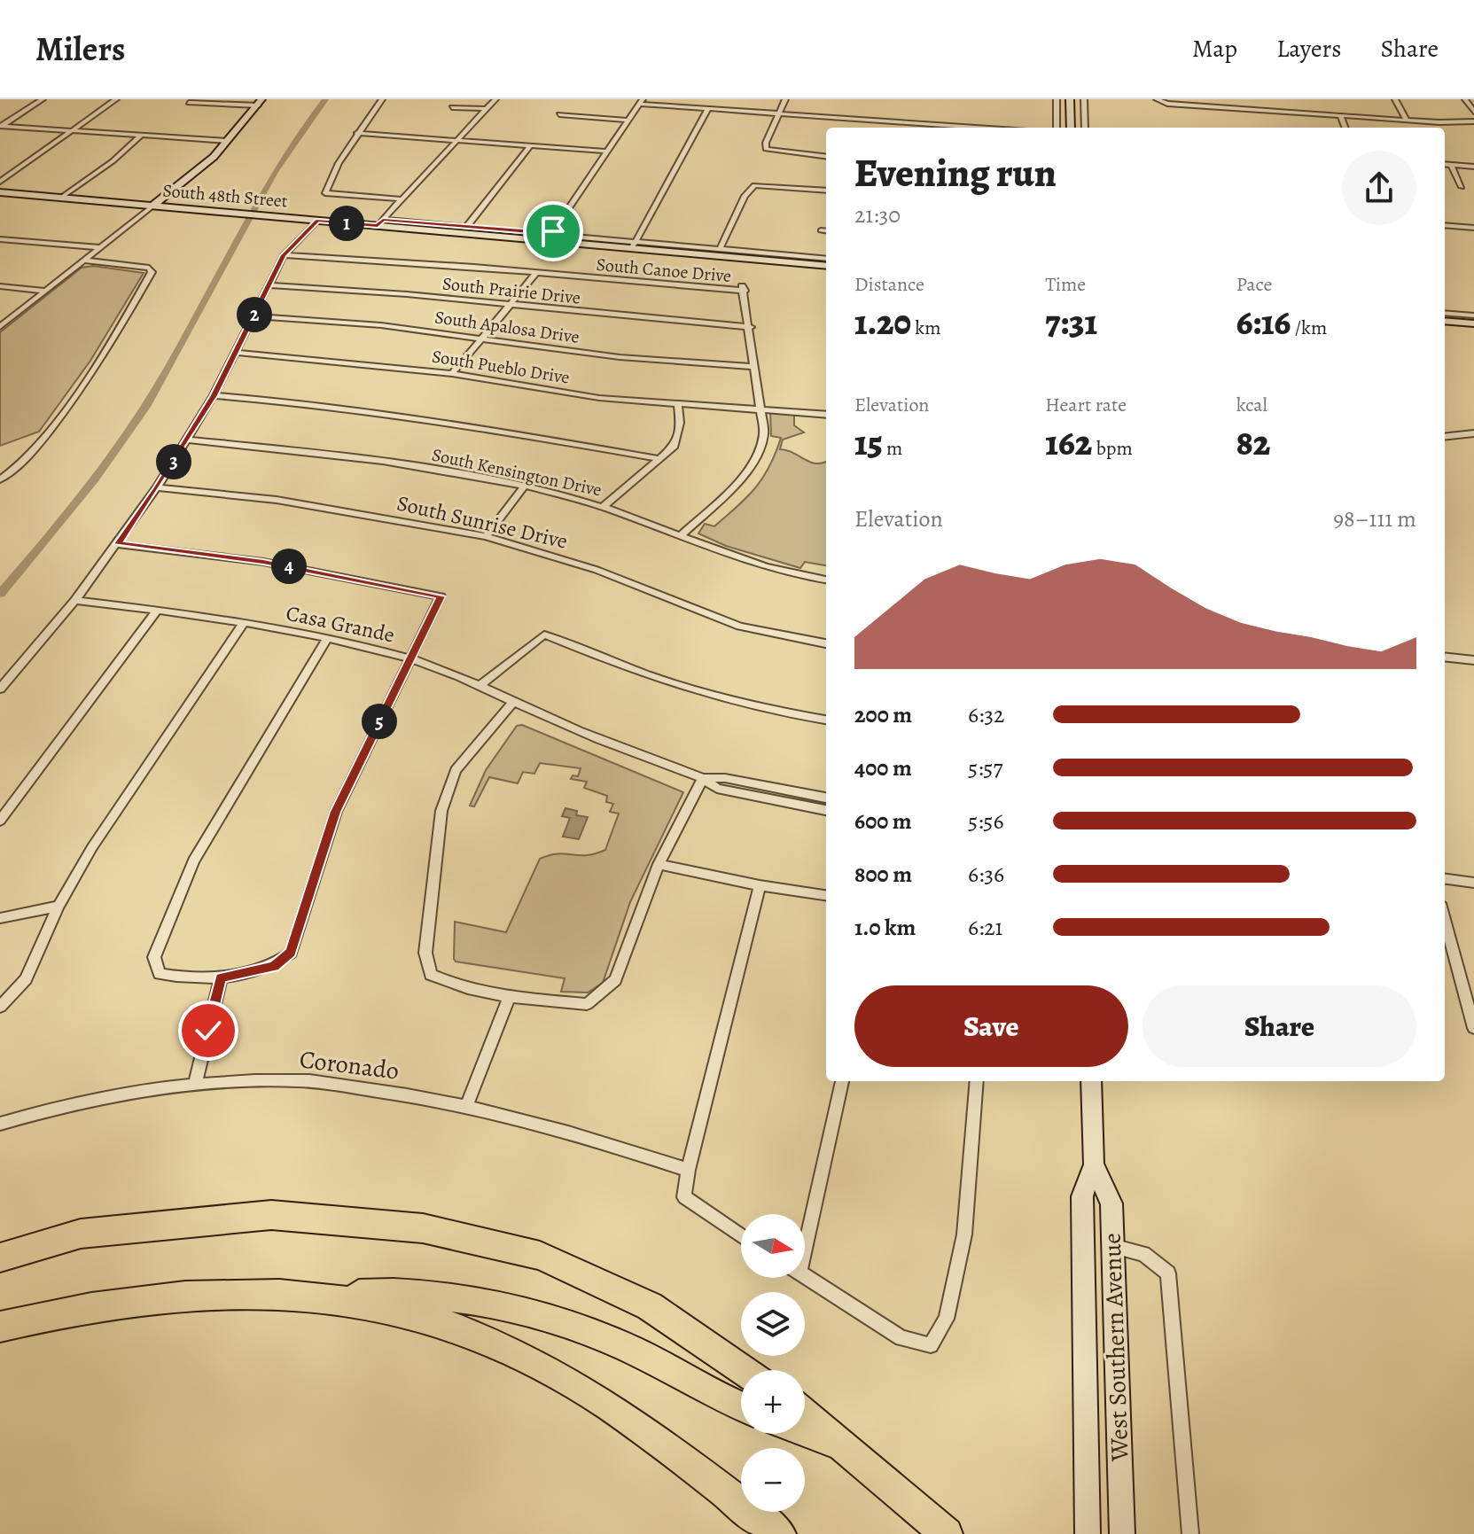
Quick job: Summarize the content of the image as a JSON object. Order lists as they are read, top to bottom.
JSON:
{
  "streets": {
    "main road": ["South 48th Street", "West Southern Avenue"],
    "street": [
      "South Canoe Drive",
      "South Prairie Drive",
      "South Apalosa Drive",
      "South Pueblo Drive",
      "South Kensington Drive",
      "South Sunrise Drive",
      "Casa Grande",
      "Coronado"
    ]
  },
  "crossings": [
    ["South Canoe Drive", "South Prairie Drive"]
  ],
  "north": "right",
  "page": {
    "header": "Milers",
    "nav": ["Map", "Layers", "Share"],
    "heading": ["Evening run", "21:30"],
    "pins": [
      "1",
      "2",
      "3",
      "4",
      "5"
    ],
    "stats": [
      ["Distance", "1.20 km"],
      ["Time", "7:31"],
      ["Pace", "6:16 /km"],
      ["Elevation", "15 m"],
      ["Heart rate", "162 bpm"],
      ["kcal", "82"]
    ],
    "chart": ["Elevation", "98–111 m"],
    "list": [
      {
        "name": "200 m",
        "note": "6:32"
      },
      {
        "name": "400 m",
        "note": "5:57"
      },
      {
        "name": "600 m",
        "note": "5:56"
      },
      {
        "name": "800 m",
        "note": "6:36"
      },
      {
        "name": "1.0 km",
        "note": "6:21"
      }
    ],
    "buttons": ["Save", "Share"],
    "map_buttons": ["+", "−"]
  }
}
